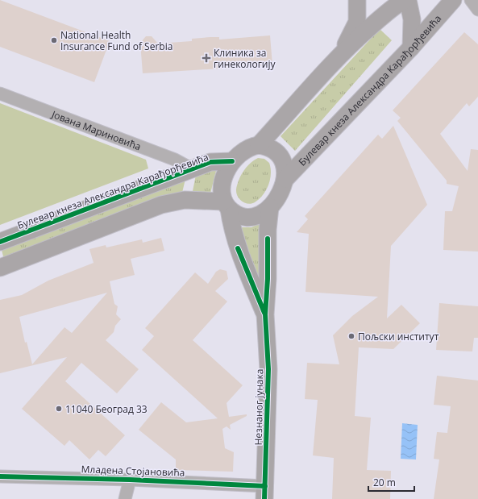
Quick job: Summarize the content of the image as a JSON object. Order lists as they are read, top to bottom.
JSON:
{
  "streets": {
    "main road": ["Булевар кнеза Александра Карађорђевића", "Незнаног јунака"],
    "street": ["Јована Мариновића", "Младена Стојановића"]
  },
  "crossings": [
    ["Булевар кнеза Александра Карађорђевића", "Јована Мариновића"],
    ["Булевар кнеза Александра Карађорђевића", "Незнаног јунака"],
    ["Незнаног јунака", "Младена Стојановића"]
  ],
  "places": {
    "other": ["National Health Insurance Fund of Serbia", "Пољски институт", "11040 Београд 33"],
    "health": ["Клиника за гинекологију"]
  },
  "scale_bar": "20 m"
}
